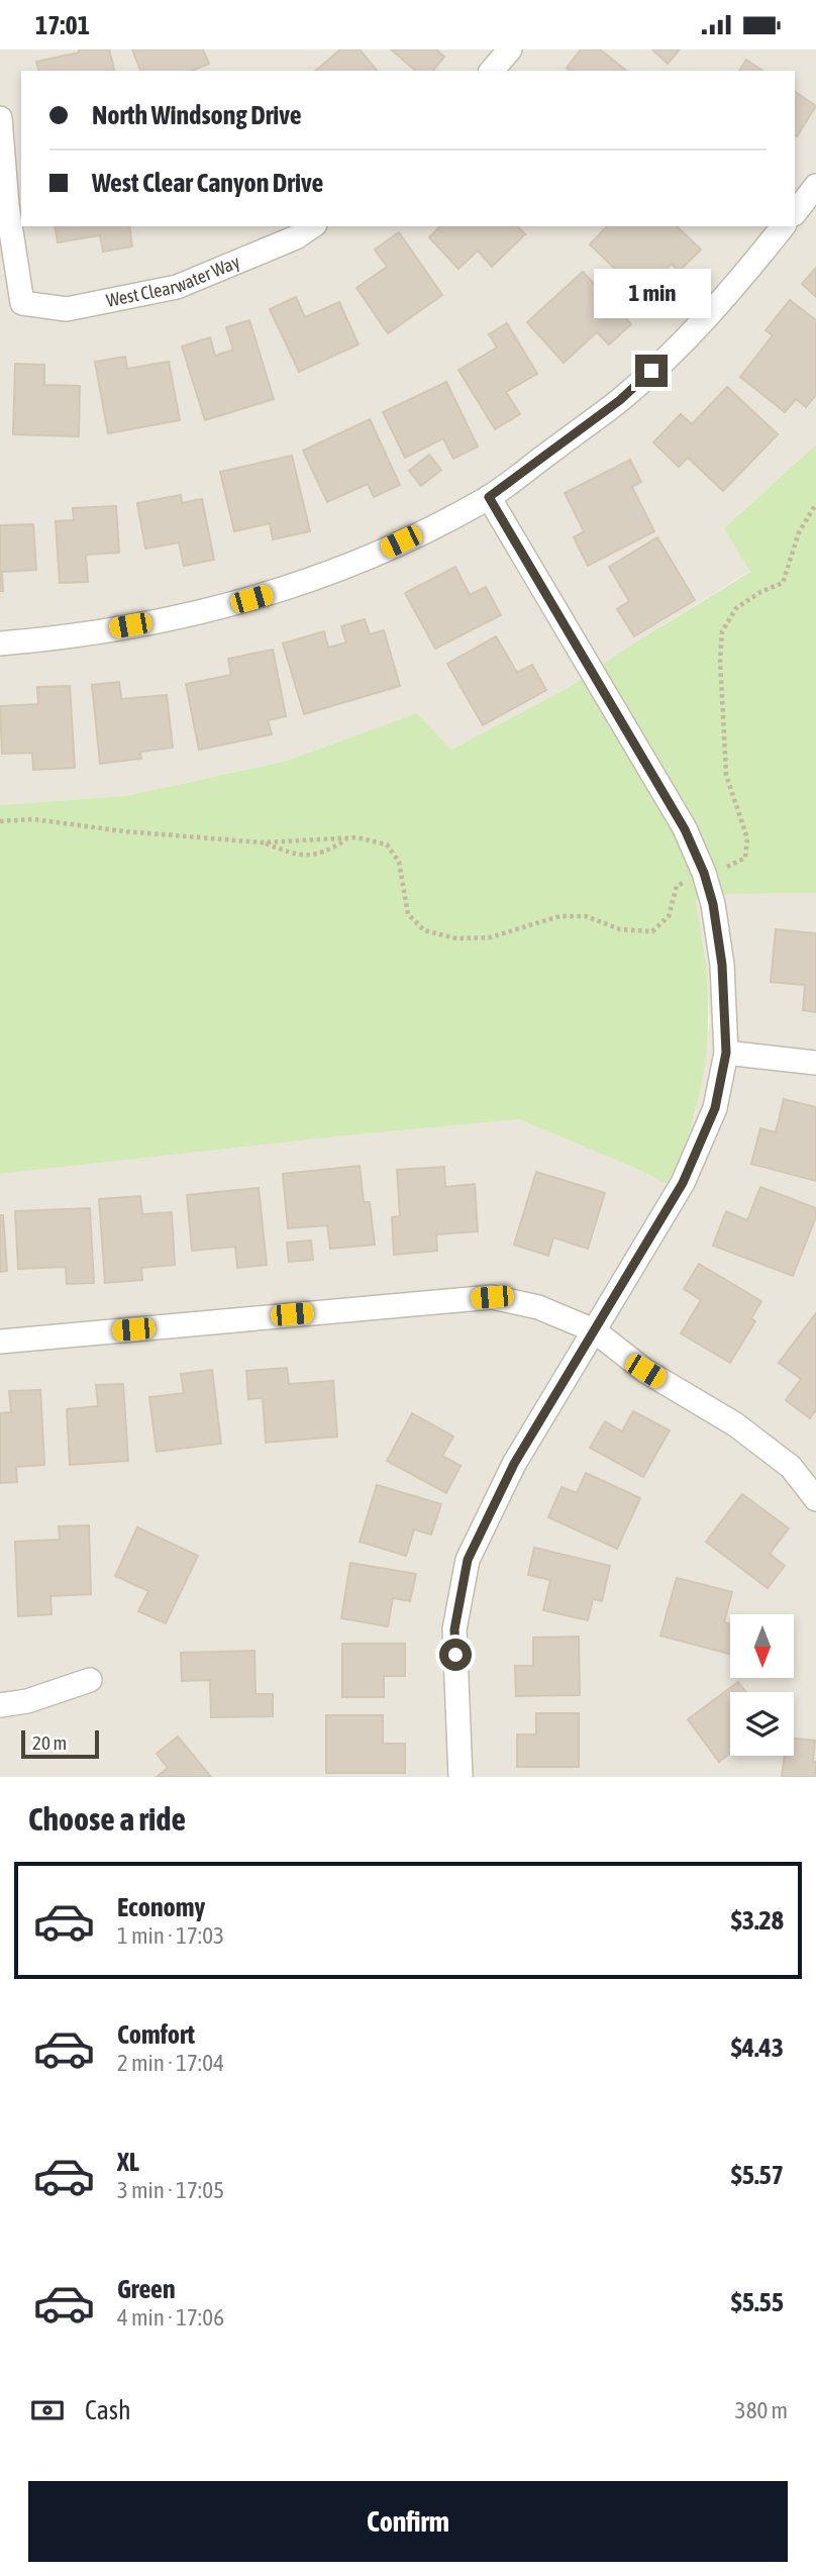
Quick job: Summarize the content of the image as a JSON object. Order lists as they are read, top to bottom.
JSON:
{
  "streets": {
    "street": ["West Clearwater Way"]
  },
  "scale_bar": "20 m",
  "north": "bottom",
  "page": {
    "status": "17:01",
    "banner": ["North Windsong Drive", "West Clear Canyon Drive"],
    "bubble": "1 min",
    "scale": "20 m",
    "heading": "Choose a ride",
    "list": [
      {
        "name": "Economy",
        "note": "1 min · 17:03",
        "value": "$3.28"
      },
      {
        "name": "Comfort",
        "note": "2 min · 17:04",
        "value": "$4.43"
      },
      {
        "name": "XL",
        "note": "3 min · 17:05",
        "value": "$5.57"
      },
      {
        "name": "Green",
        "note": "4 min · 17:06",
        "value": "$5.55"
      }
    ],
    "pay": ["Cash", "380 m"],
    "buttons": "Confirm"
  }
}
